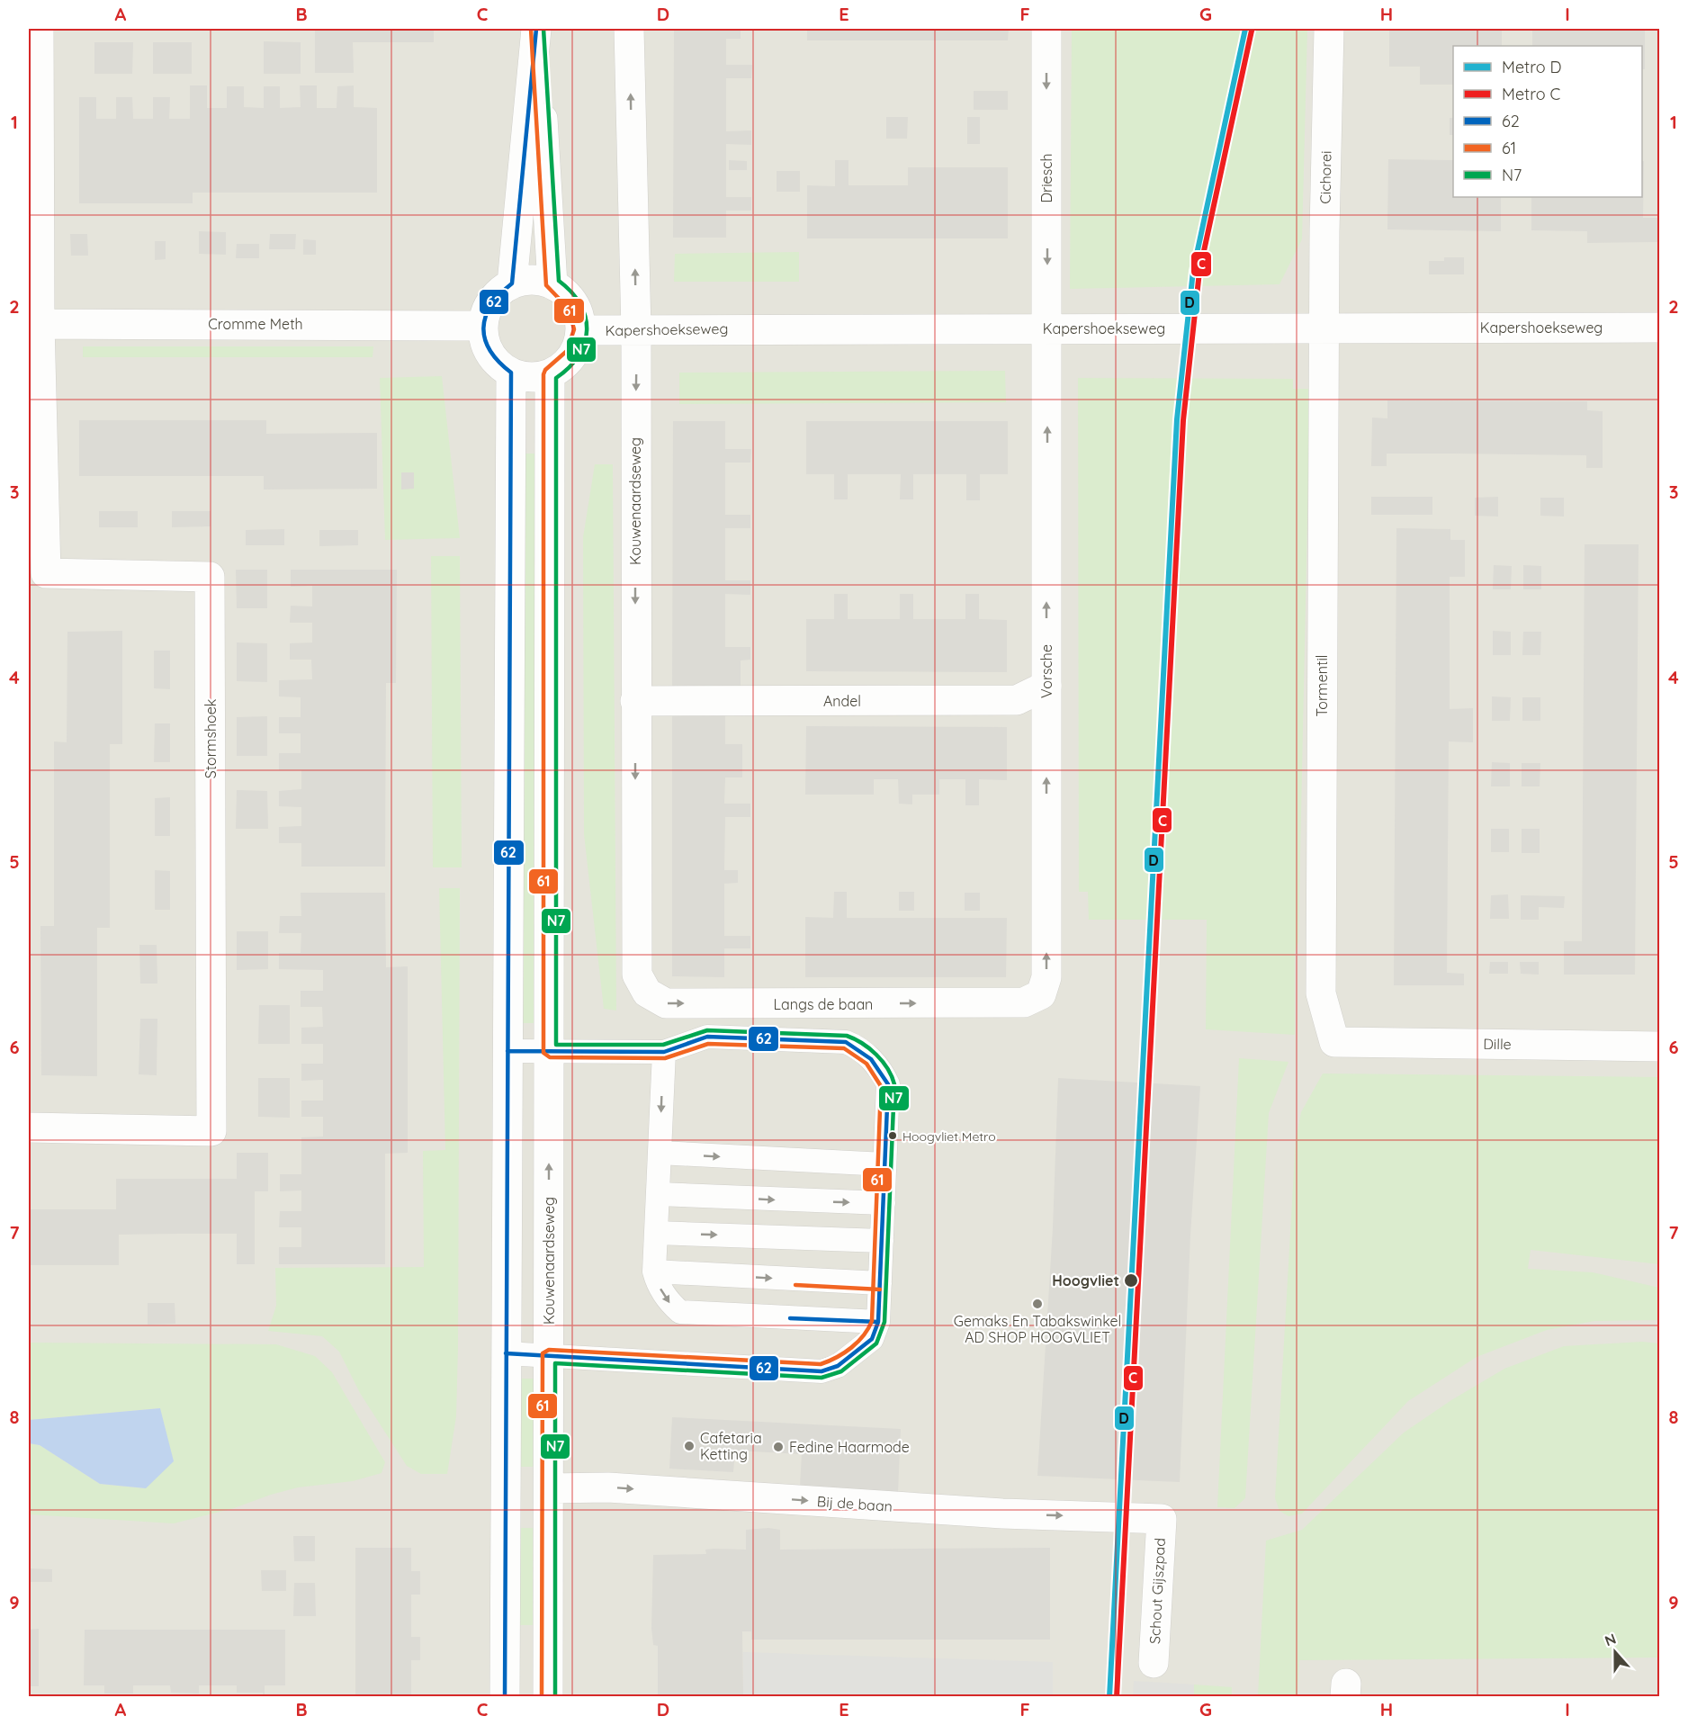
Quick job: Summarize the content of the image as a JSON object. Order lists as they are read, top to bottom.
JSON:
{
  "streets": {
    "street": [
      "Cichorei",
      "Driesch",
      "Cromme Meth",
      "Kapershoekseweg",
      "Kouwenaardseweg",
      "Vorsche",
      "Tormentil",
      "Andel",
      "Stormshoek",
      "Langs de baan",
      "Dille",
      "Bij de baan",
      "Schout Gijszpad"
    ]
  },
  "crossings": [
    ["Cichorei", "Kapershoekseweg"],
    ["Cichorei", "Tormentil"],
    ["Driesch", "Kapershoekseweg"],
    ["Driesch", "Vorsche"],
    ["Cromme Meth", "Kapershoekseweg"],
    ["Cromme Meth", "Kouwenaardseweg"],
    ["Cromme Meth", "Stormshoek"],
    ["Kapershoekseweg", "Kouwenaardseweg"],
    ["Kapershoekseweg", "Vorsche"],
    ["Kapershoekseweg", "Tormentil"],
    ["Kouwenaardseweg", "Andel"],
    ["Kouwenaardseweg", "Langs de baan"],
    ["Kouwenaardseweg", "Bij de baan"],
    ["Vorsche", "Andel"],
    ["Vorsche", "Langs de baan"],
    ["Tormentil", "Dille"],
    ["Bij de baan", "Schout Gijszpad"]
  ],
  "one_way": [
    "Driesch",
    "Vorsche",
    "Langs de baan",
    "Bij de baan"
  ],
  "places": [
    "Hoogvliet Metro",
    "Hoogvliet",
    "Gemaks En Tabakswinkel AD SHOP HOOGVLIET",
    "Cafetaria Ketting",
    "Fedine Haarmode"
  ],
  "lines": [
    "metro line D",
    "transit line 62",
    "transit line 61",
    "transit line N7",
    "metro line C"
  ],
  "legend": [
    "Metro D",
    "Metro C",
    "62",
    "61",
    "N7"
  ],
  "north": "top",
  "grid": {
    "columns": [
      "A",
      "B",
      "C",
      "D",
      "E",
      "F",
      "G",
      "H",
      "I"
    ],
    "rows": [
      "1",
      "2",
      "3",
      "4",
      "5",
      "6",
      "7",
      "8",
      "9"
    ]
  }
}
